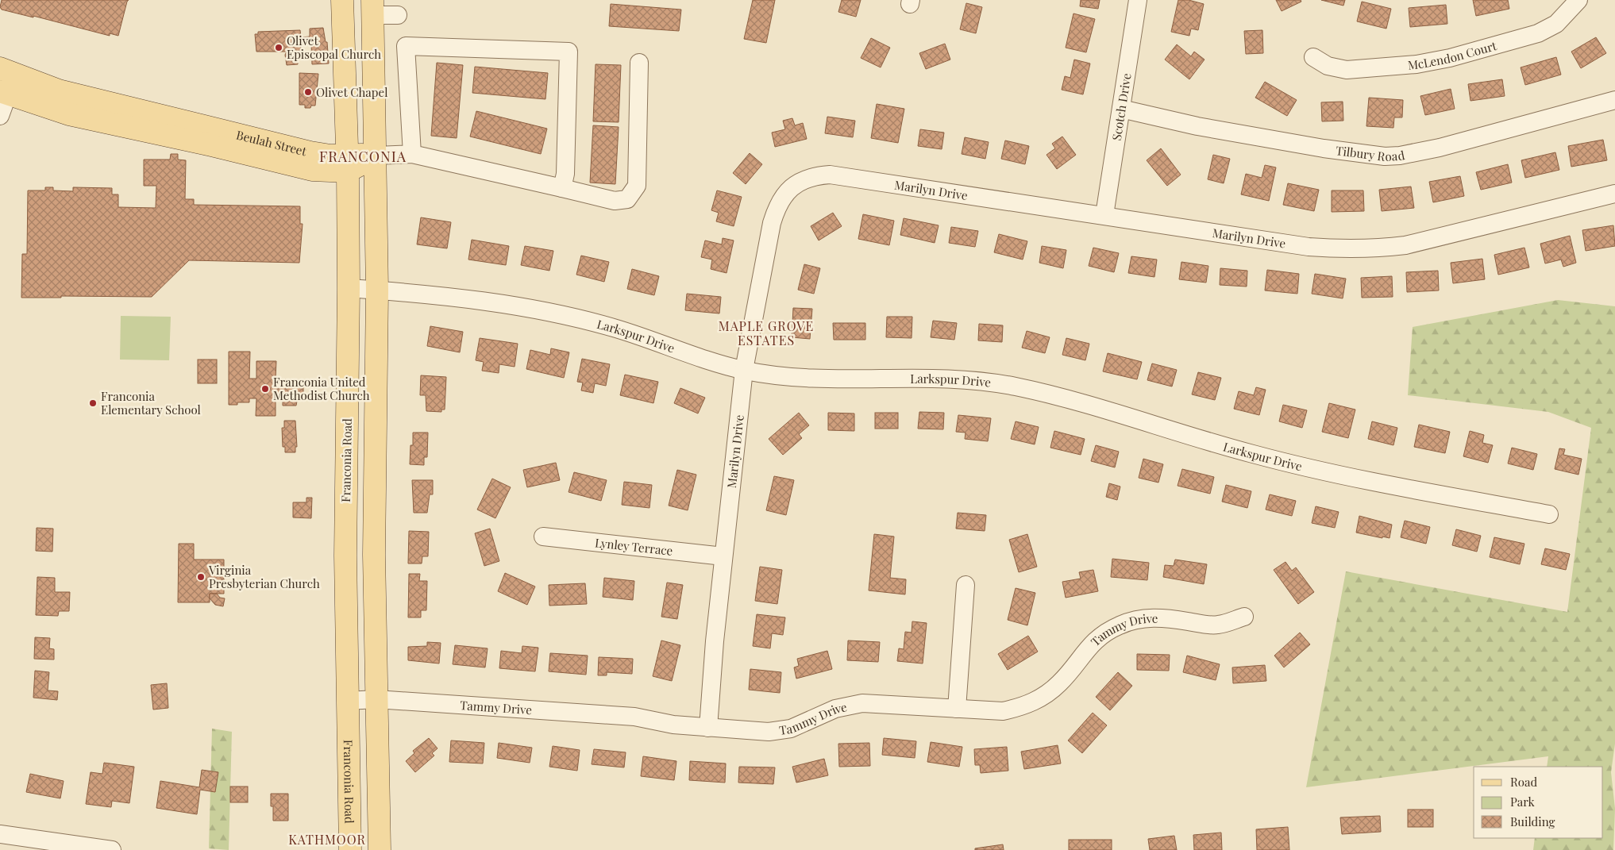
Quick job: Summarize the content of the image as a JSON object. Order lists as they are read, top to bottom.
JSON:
{
  "streets": {
    "main road": ["Beulah Street", "Franconia Road"],
    "street": [
      "McLendon Court",
      "Scotch Drive",
      "Tilbury Road",
      "Marilyn Drive",
      "Larkspur Drive",
      "Lynley Terrace",
      "Tammy Drive"
    ]
  },
  "crossings": [
    ["Scotch Drive", "Tilbury Road"],
    ["Scotch Drive", "Marilyn Drive"],
    ["Beulah Street", "Franconia Road"],
    ["Marilyn Drive", "Larkspur Drive"],
    ["Marilyn Drive", "Lynley Terrace"],
    ["Marilyn Drive", "Tammy Drive"],
    ["Larkspur Drive", "Franconia Road"],
    ["Franconia Road", "Tammy Drive"]
  ],
  "districts": ["FRANCONIA", "MAPLE GROVE ESTATES", "KATHMOOR"],
  "places": [
    "Olivet Episcopal Church",
    "Olivet Chapel",
    "Franconia United Methodist Church",
    "Franconia Elementary School",
    "Virginia Presbyterian Church"
  ],
  "legend": ["Road", "Park", "Building"]
}
